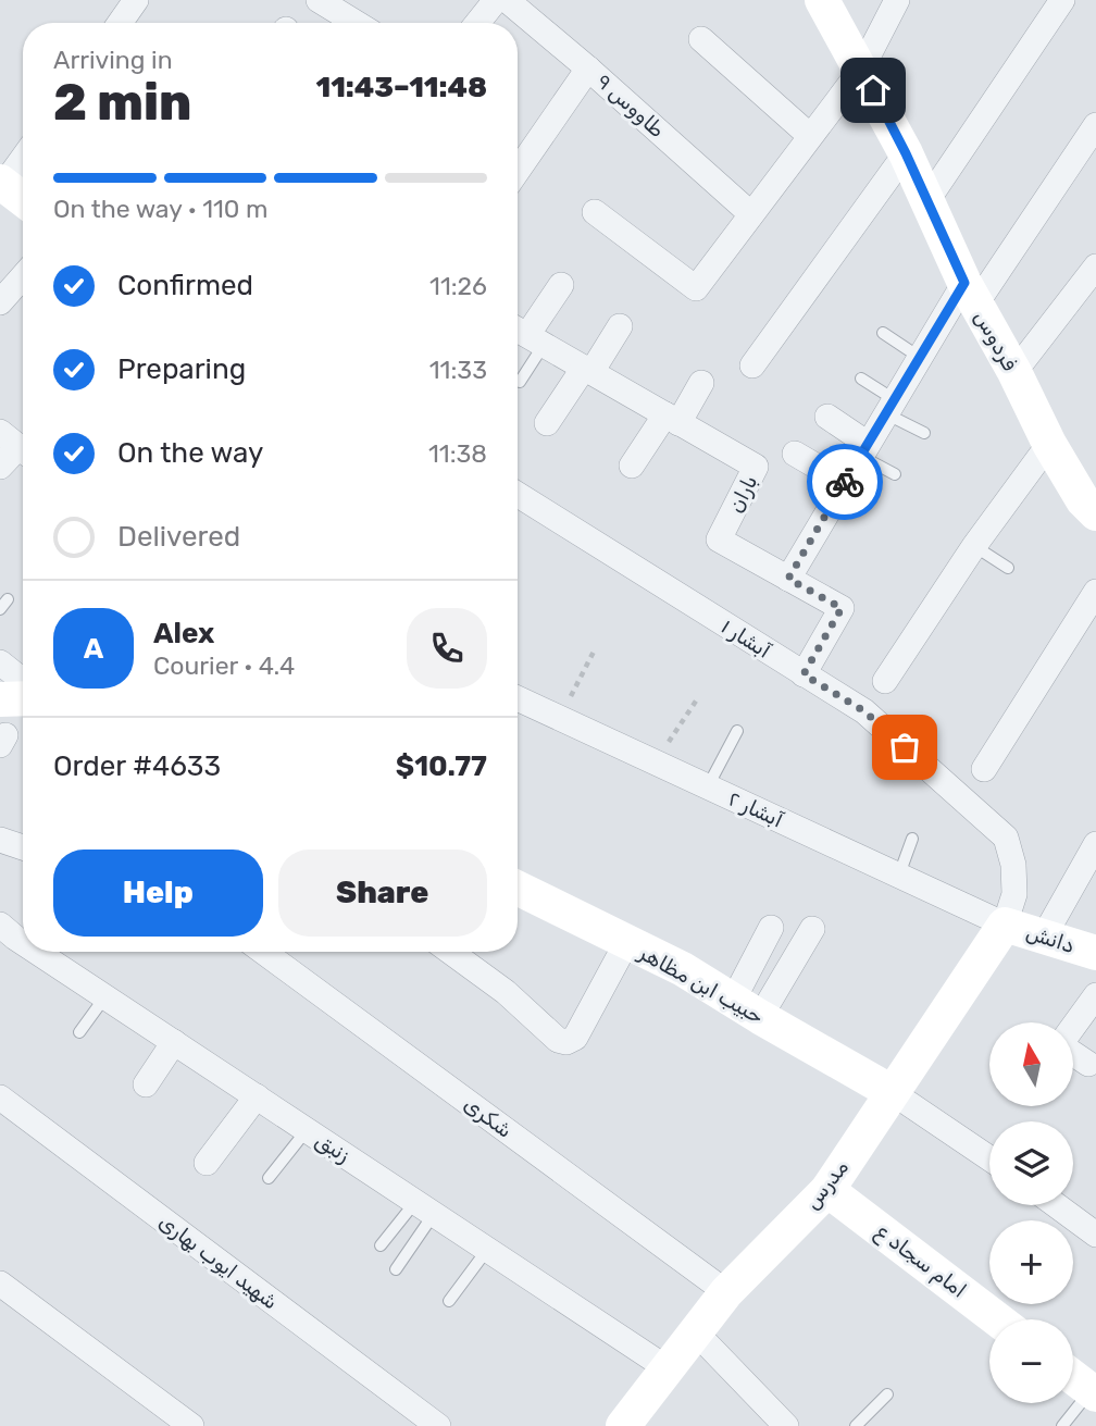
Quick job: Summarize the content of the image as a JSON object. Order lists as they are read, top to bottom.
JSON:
{
  "streets": {
    "street": [
      "طاووس ۹",
      "فردوس",
      "باران",
      "آبشار ۱",
      "آبشار ۲",
      "دانش",
      "حبیب ابن مظاهر",
      "شکری",
      "زنبق",
      "مدرس",
      "امام سجاد ع",
      "شهید ایوب بهاری"
    ]
  },
  "crossings": [
    ["باران", "آبشار ۱"],
    ["آبشار ۱", "آبشار ۲"],
    ["آبشار ۱", "دانش"],
    ["آبشار ۱", "مدرس"],
    ["آبشار ۲", "دانش"],
    ["آبشار ۲", "مدرس"],
    ["دانش", "مدرس"],
    ["حبیب ابن مظاهر", "مدرس"],
    ["شکری", "مدرس"],
    ["زنبق", "مدرس"],
    ["مدرس", "امام سجاد ع"]
  ],
  "north": "top",
  "page": {
    "heading": ["2 min", "Arriving in", "11:43–11:48"],
    "panel": [
      "Alex",
      "Courier · 4.4",
      "Order #4633",
      "$10.77"
    ],
    "bar": "On the way · 110 m",
    "list": [
      ["Confirmed", "11:26"],
      ["Preparing", "11:33"],
      ["On the way", "11:38"],
      "Delivered"
    ],
    "round": "A",
    "buttons": ["Help", "Share"],
    "map_buttons": ["+", "−"]
  }
}
